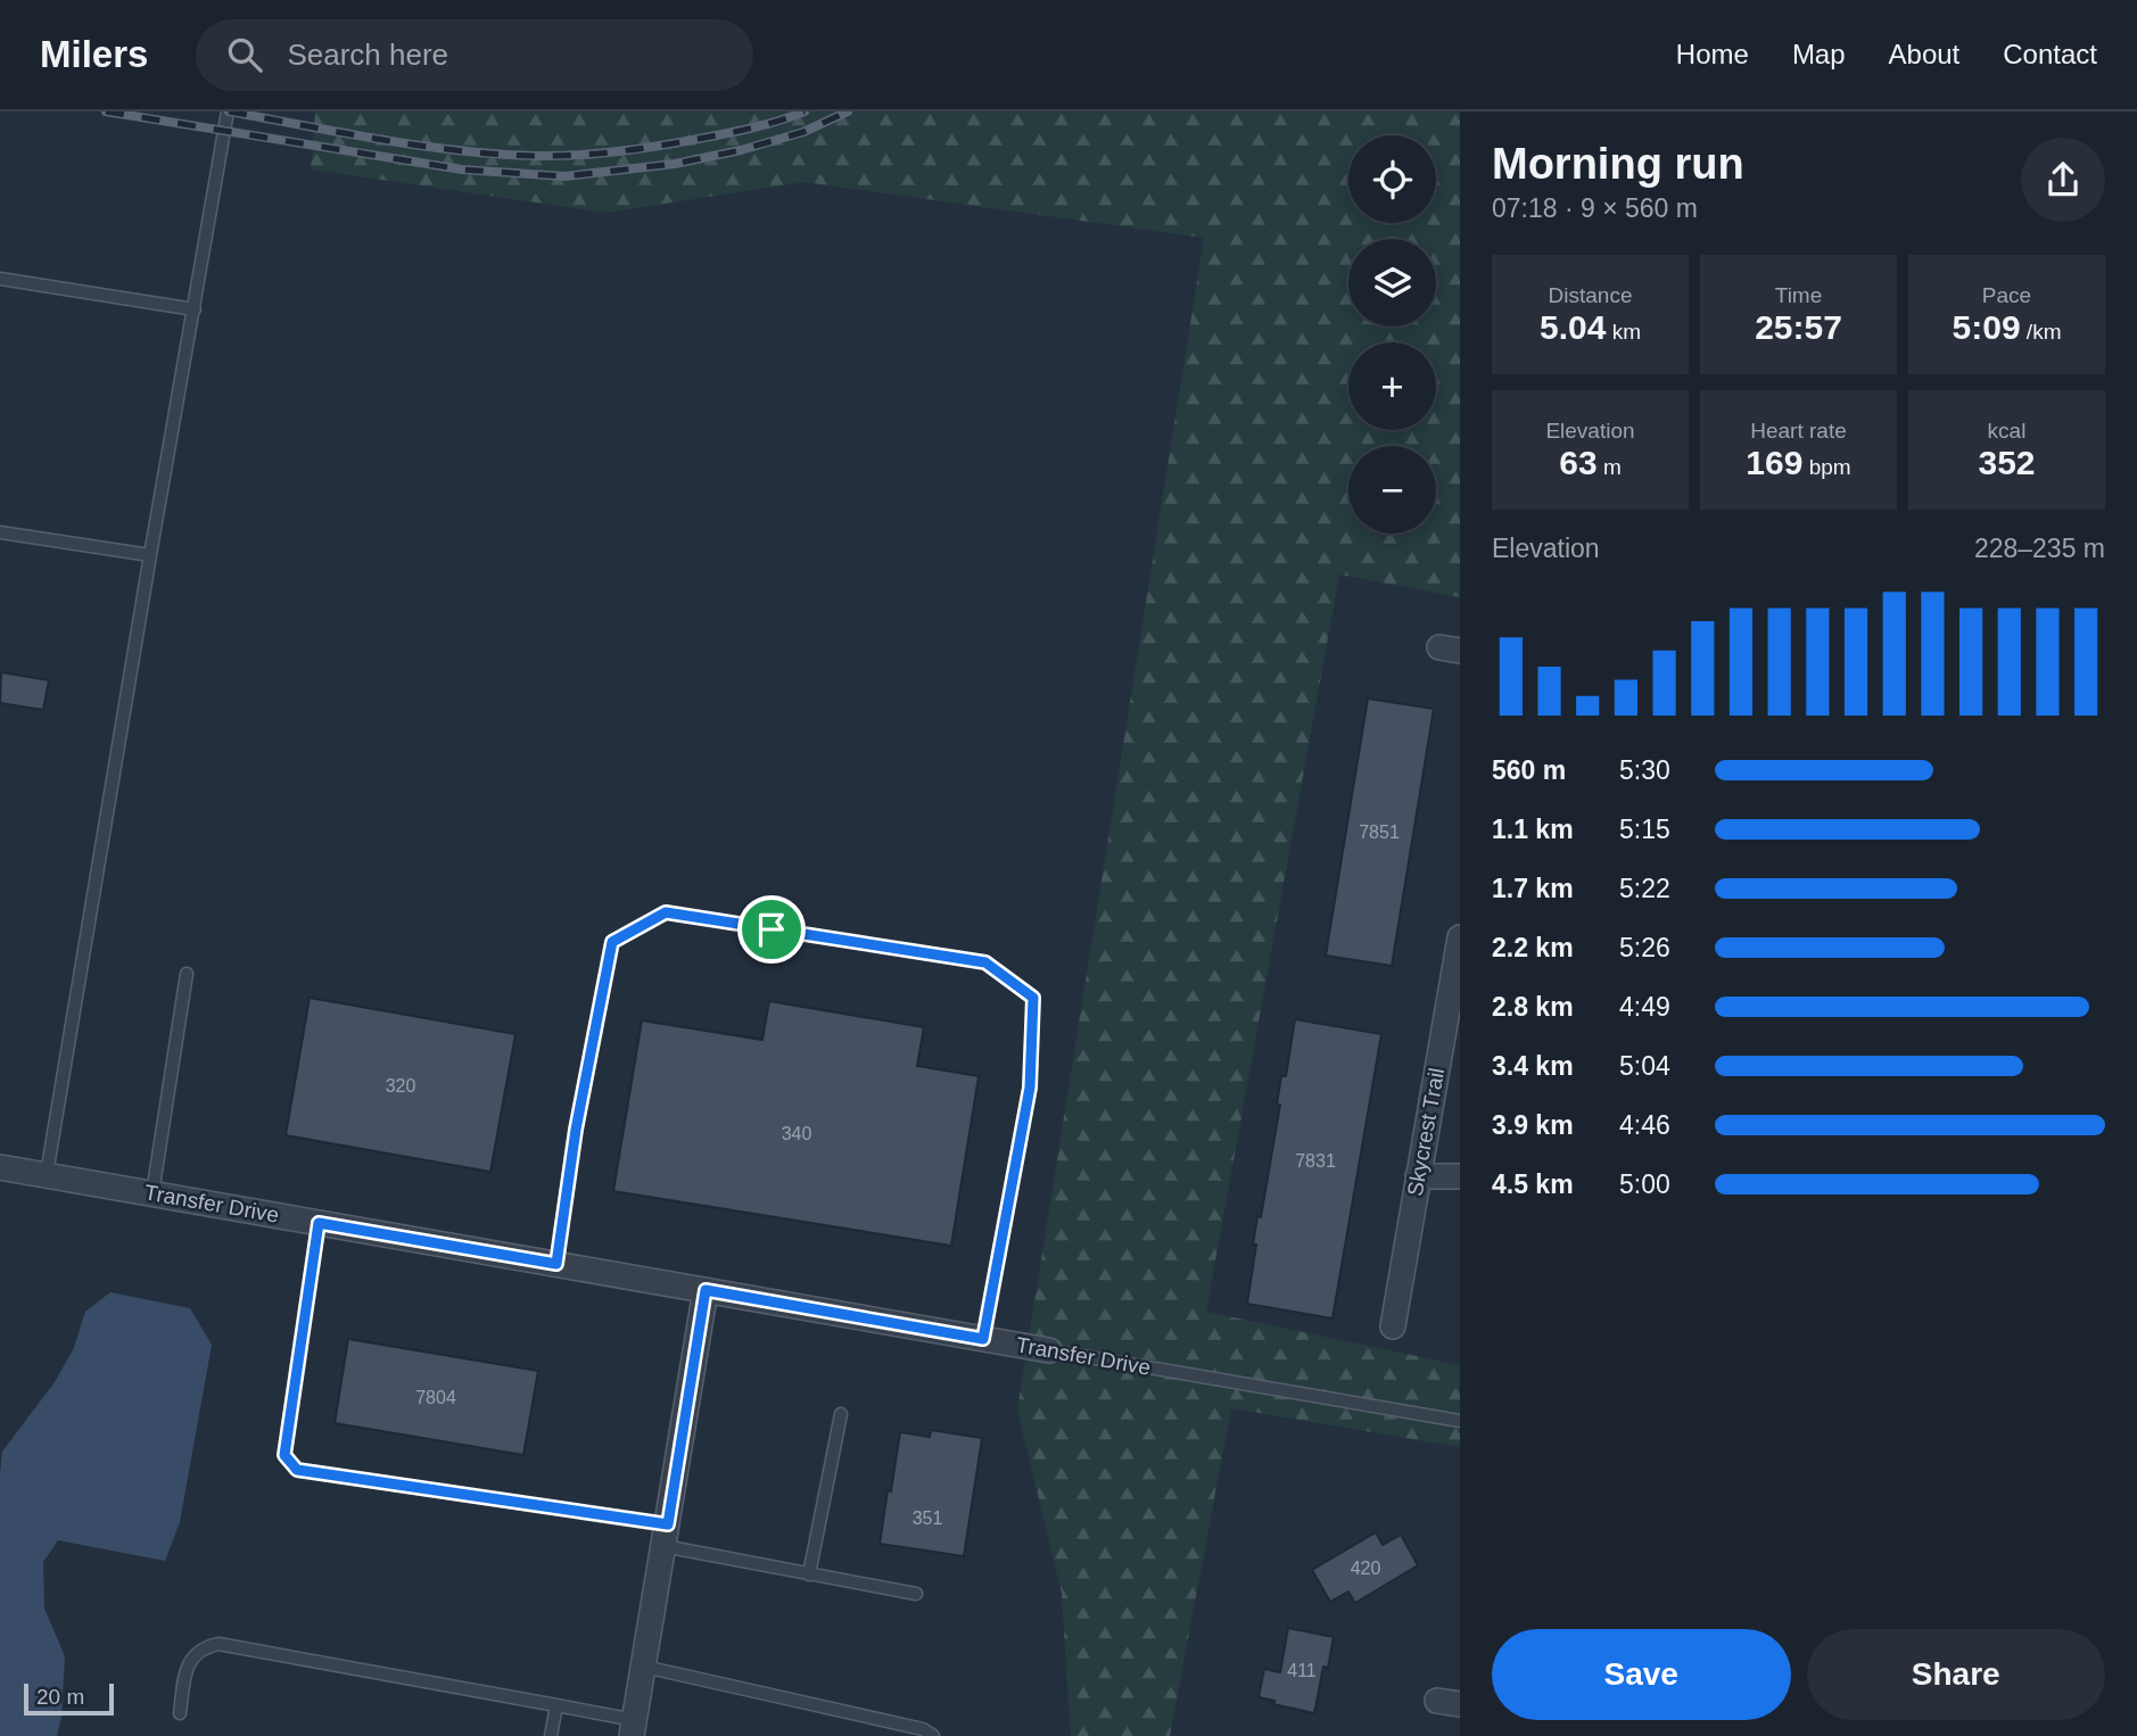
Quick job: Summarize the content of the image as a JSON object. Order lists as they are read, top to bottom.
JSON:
{
  "streets": {
    "street": ["Skycrest Trail", "Transfer Drive"]
  },
  "house_numbers": [
    "7851",
    "320",
    "340",
    "7831",
    "7804",
    "351",
    "420",
    "411"
  ],
  "scale_bar": "20 m",
  "page": {
    "header": "Milers",
    "search": "Search here",
    "nav": [
      "Home",
      "Map",
      "About",
      "Contact"
    ],
    "heading": ["Morning run", "07:18 · 9 × 560 m"],
    "map_buttons": ["+", "−"],
    "stats": [
      ["Distance", "5.04 km"],
      ["Time", "25:57"],
      ["Pace", "5:09 /km"],
      ["Elevation", "63 m"],
      ["Heart rate", "169 bpm"],
      ["kcal", "352"]
    ],
    "chart": ["Elevation", "228–235 m"],
    "list": [
      {
        "name": "560 m",
        "note": "5:30"
      },
      {
        "name": "1.1 km",
        "note": "5:15"
      },
      {
        "name": "1.7 km",
        "note": "5:22"
      },
      {
        "name": "2.2 km",
        "note": "5:26"
      },
      {
        "name": "2.8 km",
        "note": "4:49"
      },
      {
        "name": "3.4 km",
        "note": "5:04"
      },
      {
        "name": "3.9 km",
        "note": "4:46"
      },
      {
        "name": "4.5 km",
        "note": "5:00"
      }
    ],
    "buttons": ["Save", "Share"],
    "scale": "20 m"
  }
}
